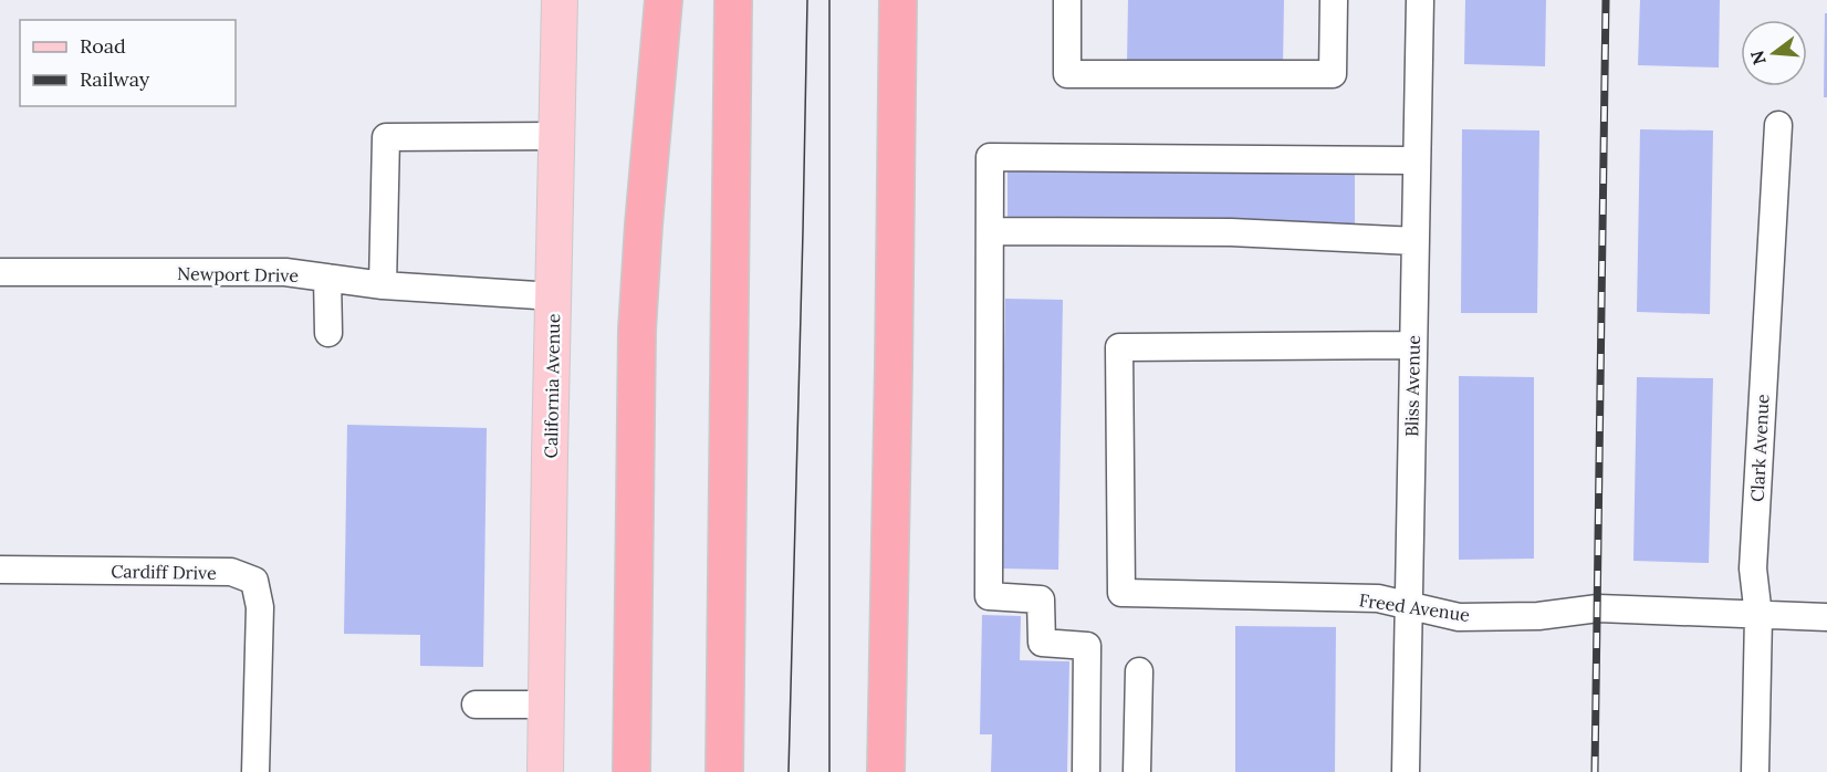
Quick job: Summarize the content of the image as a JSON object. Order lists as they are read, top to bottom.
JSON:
{
  "streets": {
    "main road": ["California Avenue"],
    "street": [
      "Newport Drive",
      "Bliss Avenue",
      "Clark Avenue",
      "Cardiff Drive",
      "Freed Avenue"
    ]
  },
  "crossings": [
    ["Newport Drive", "California Avenue"],
    ["Bliss Avenue", "Freed Avenue"],
    ["Clark Avenue", "Freed Avenue"]
  ],
  "legend": ["Road", "Railway"],
  "north": "left"
}
